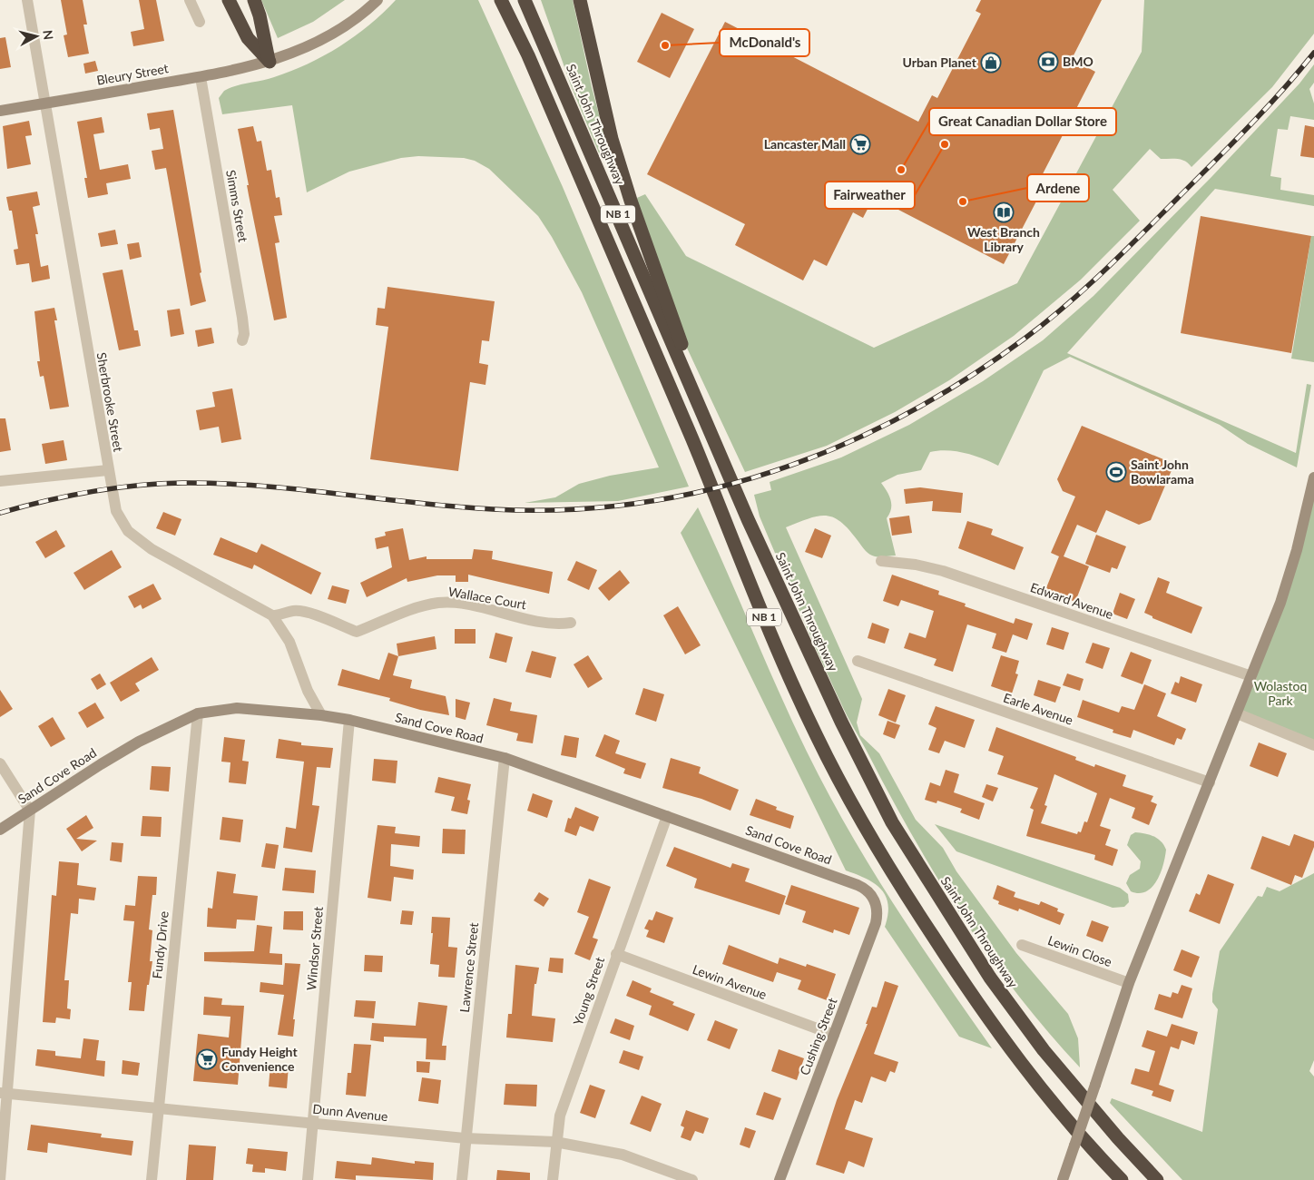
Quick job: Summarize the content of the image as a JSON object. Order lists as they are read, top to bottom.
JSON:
{
  "streets": {
    "highway": ["Saint John Throughway", "NB 1"],
    "street": [
      "Bleury Street",
      "Simms Street",
      "Sherbrooke Street",
      "Wallace Court",
      "Edward Avenue",
      "Earle Avenue",
      "Sand Cove Road",
      "Fundy Drive",
      "Windsor Street",
      "Lewin Close",
      "Lawrence Street",
      "Lewin Avenue",
      "Young Street",
      "Cushing Street",
      "Dunn Avenue"
    ]
  },
  "crossings": [
    ["Bleury Street", "Simms Street"],
    ["Bleury Street", "Sherbrooke Street"],
    ["Sherbrooke Street", "Wallace Court"],
    ["Sherbrooke Street", "Sand Cove Road"],
    ["Sand Cove Road", "Fundy Drive"],
    ["Sand Cove Road", "Windsor Street"],
    ["Sand Cove Road", "Lawrence Street"],
    ["Sand Cove Road", "Young Street"],
    ["Sand Cove Road", "Cushing Street"],
    ["Fundy Drive", "Dunn Avenue"],
    ["Windsor Street", "Dunn Avenue"],
    ["Lawrence Street", "Dunn Avenue"],
    ["Lewin Avenue", "Young Street"],
    ["Lewin Avenue", "Cushing Street"],
    ["Young Street", "Dunn Avenue"]
  ],
  "parks": ["Wolastoq Park"],
  "places": {
    "other": [
      "McDonald's",
      "Fairweather",
      "Great Canadian Dollar Store",
      "Ardene"
    ],
    "bank": ["BMO"],
    "shop": ["Urban Planet"],
    "supermarket": ["Lancaster Mall", "Fundy Height Convenience"],
    "library": ["West Branch Library"],
    "sports": ["Saint John Bowlarama"]
  },
  "north": "right"
}
